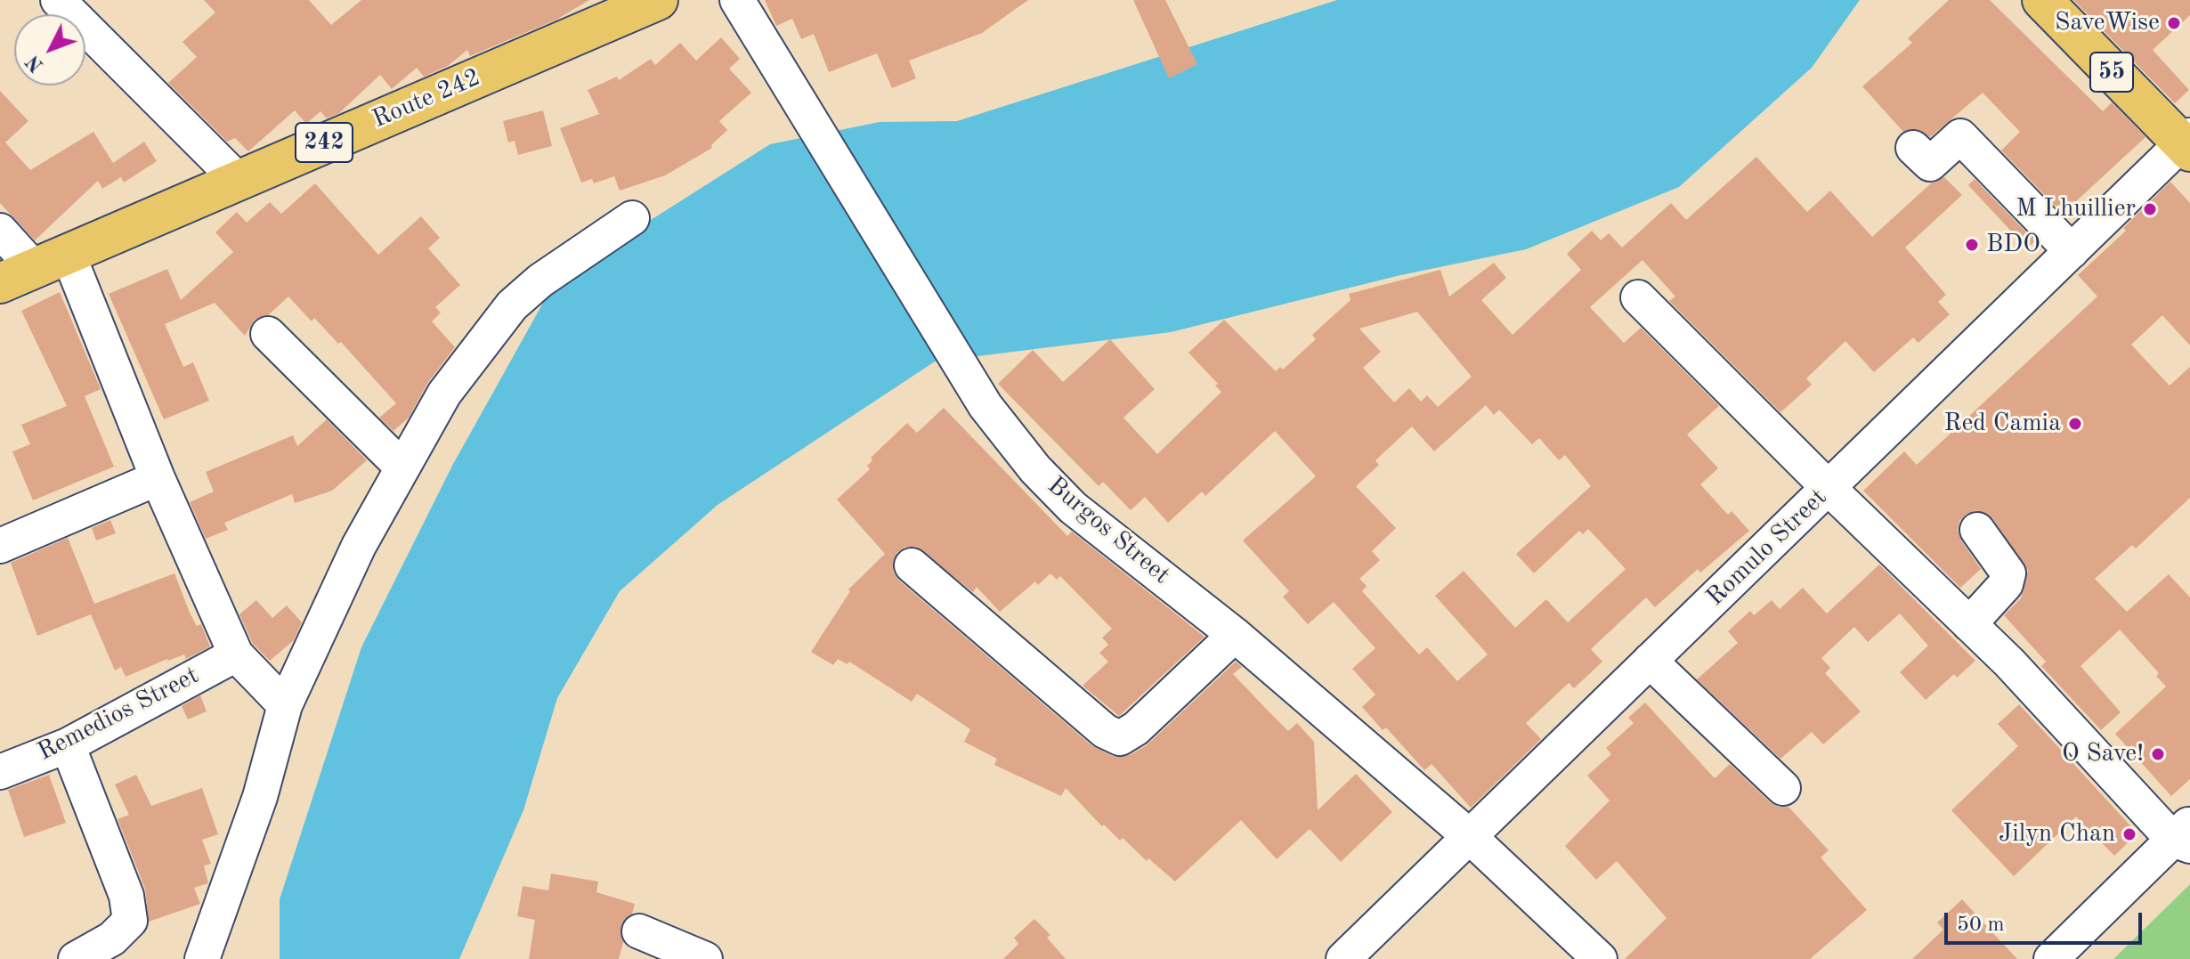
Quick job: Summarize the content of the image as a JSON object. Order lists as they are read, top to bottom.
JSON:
{
  "streets": {
    "main road": ["55", "Route 242", "242"],
    "street": ["Burgos Street", "Romulo Street", "Remedios Street"]
  },
  "crossings": [
    ["55", "Romulo Street"],
    ["Burgos Street", "Romulo Street"]
  ],
  "places": [
    "SaveWise",
    "M Lhuillier",
    "BDO",
    "Red Camia",
    "O Save!",
    "Jilyn Chan"
  ],
  "scale_bar": "50 m",
  "north": "bottom left"
}
